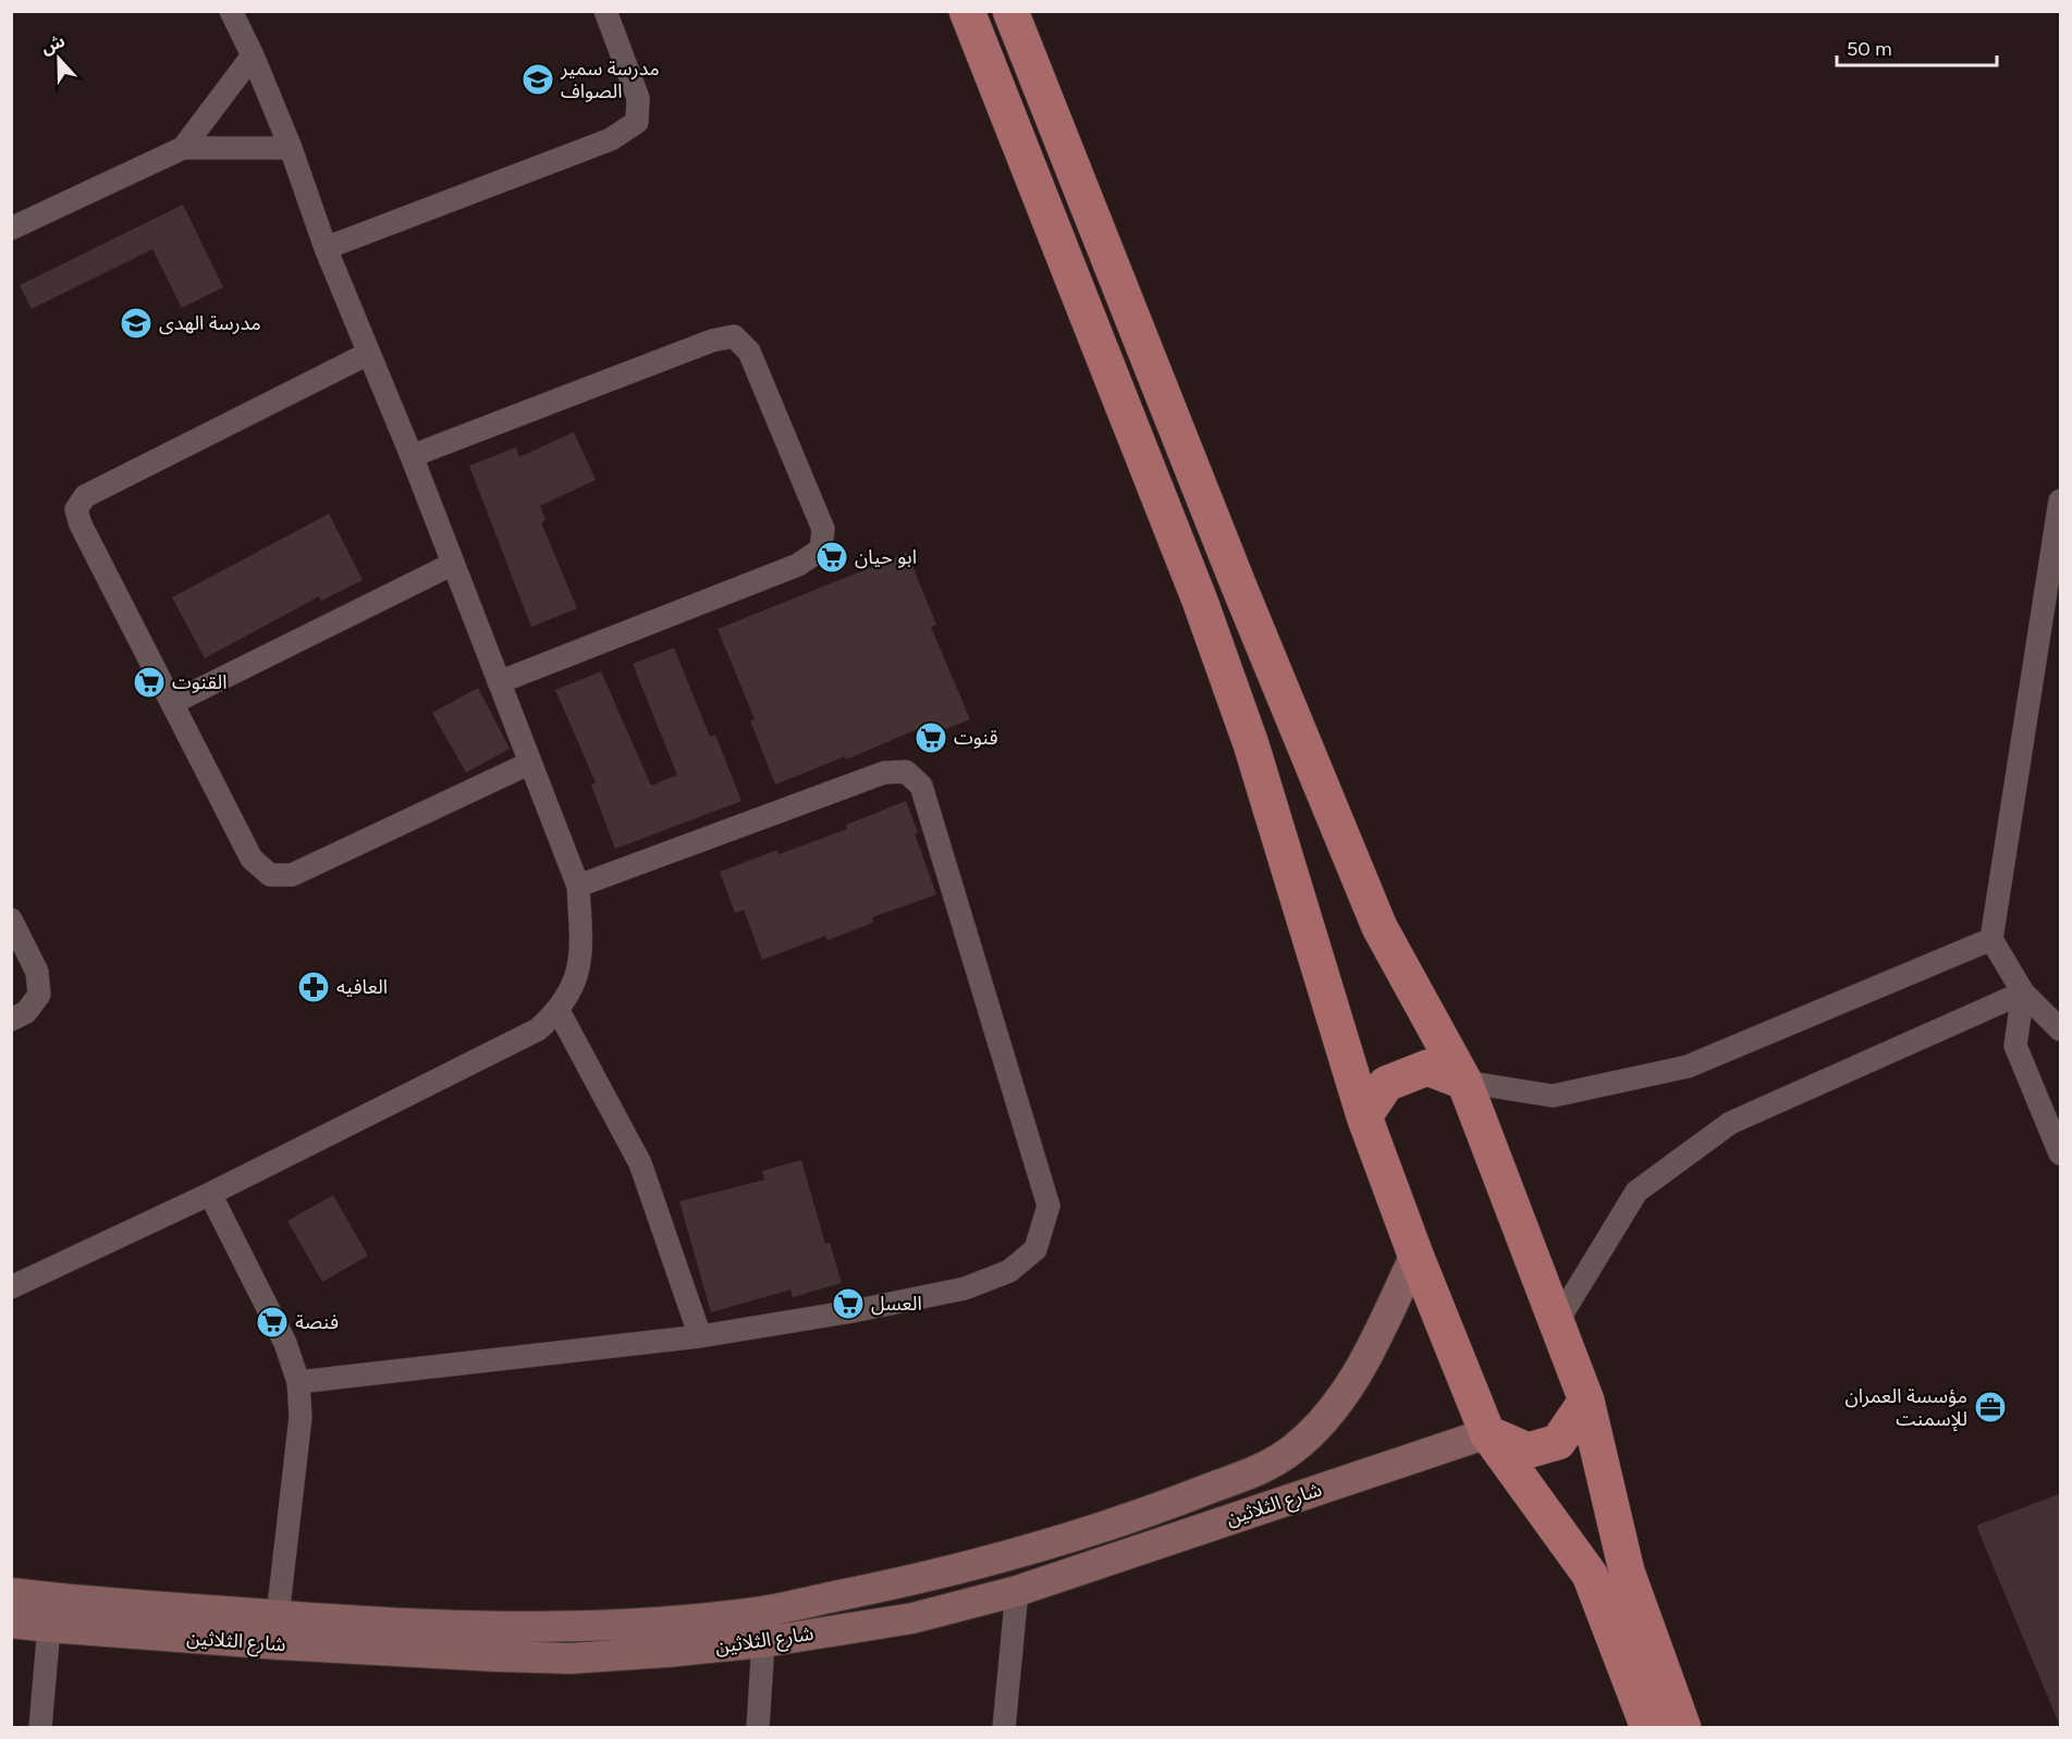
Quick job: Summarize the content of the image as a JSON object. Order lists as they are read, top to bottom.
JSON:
{
  "streets": {
    "main road": ["شارع الثلاثين"]
  },
  "places": {
    "school or university": ["مدرسة سمير الصواف", "مدرسة الهدى"],
    "supermarket": [
      "ابو حيان",
      "القنوت",
      "قنوت",
      "العسل",
      "فنصة"
    ],
    "pharmacy": ["العافيه"],
    "office": ["مؤسسة العمران للإسمنت"]
  },
  "scale_bar": "50 m",
  "north": "top"
}
